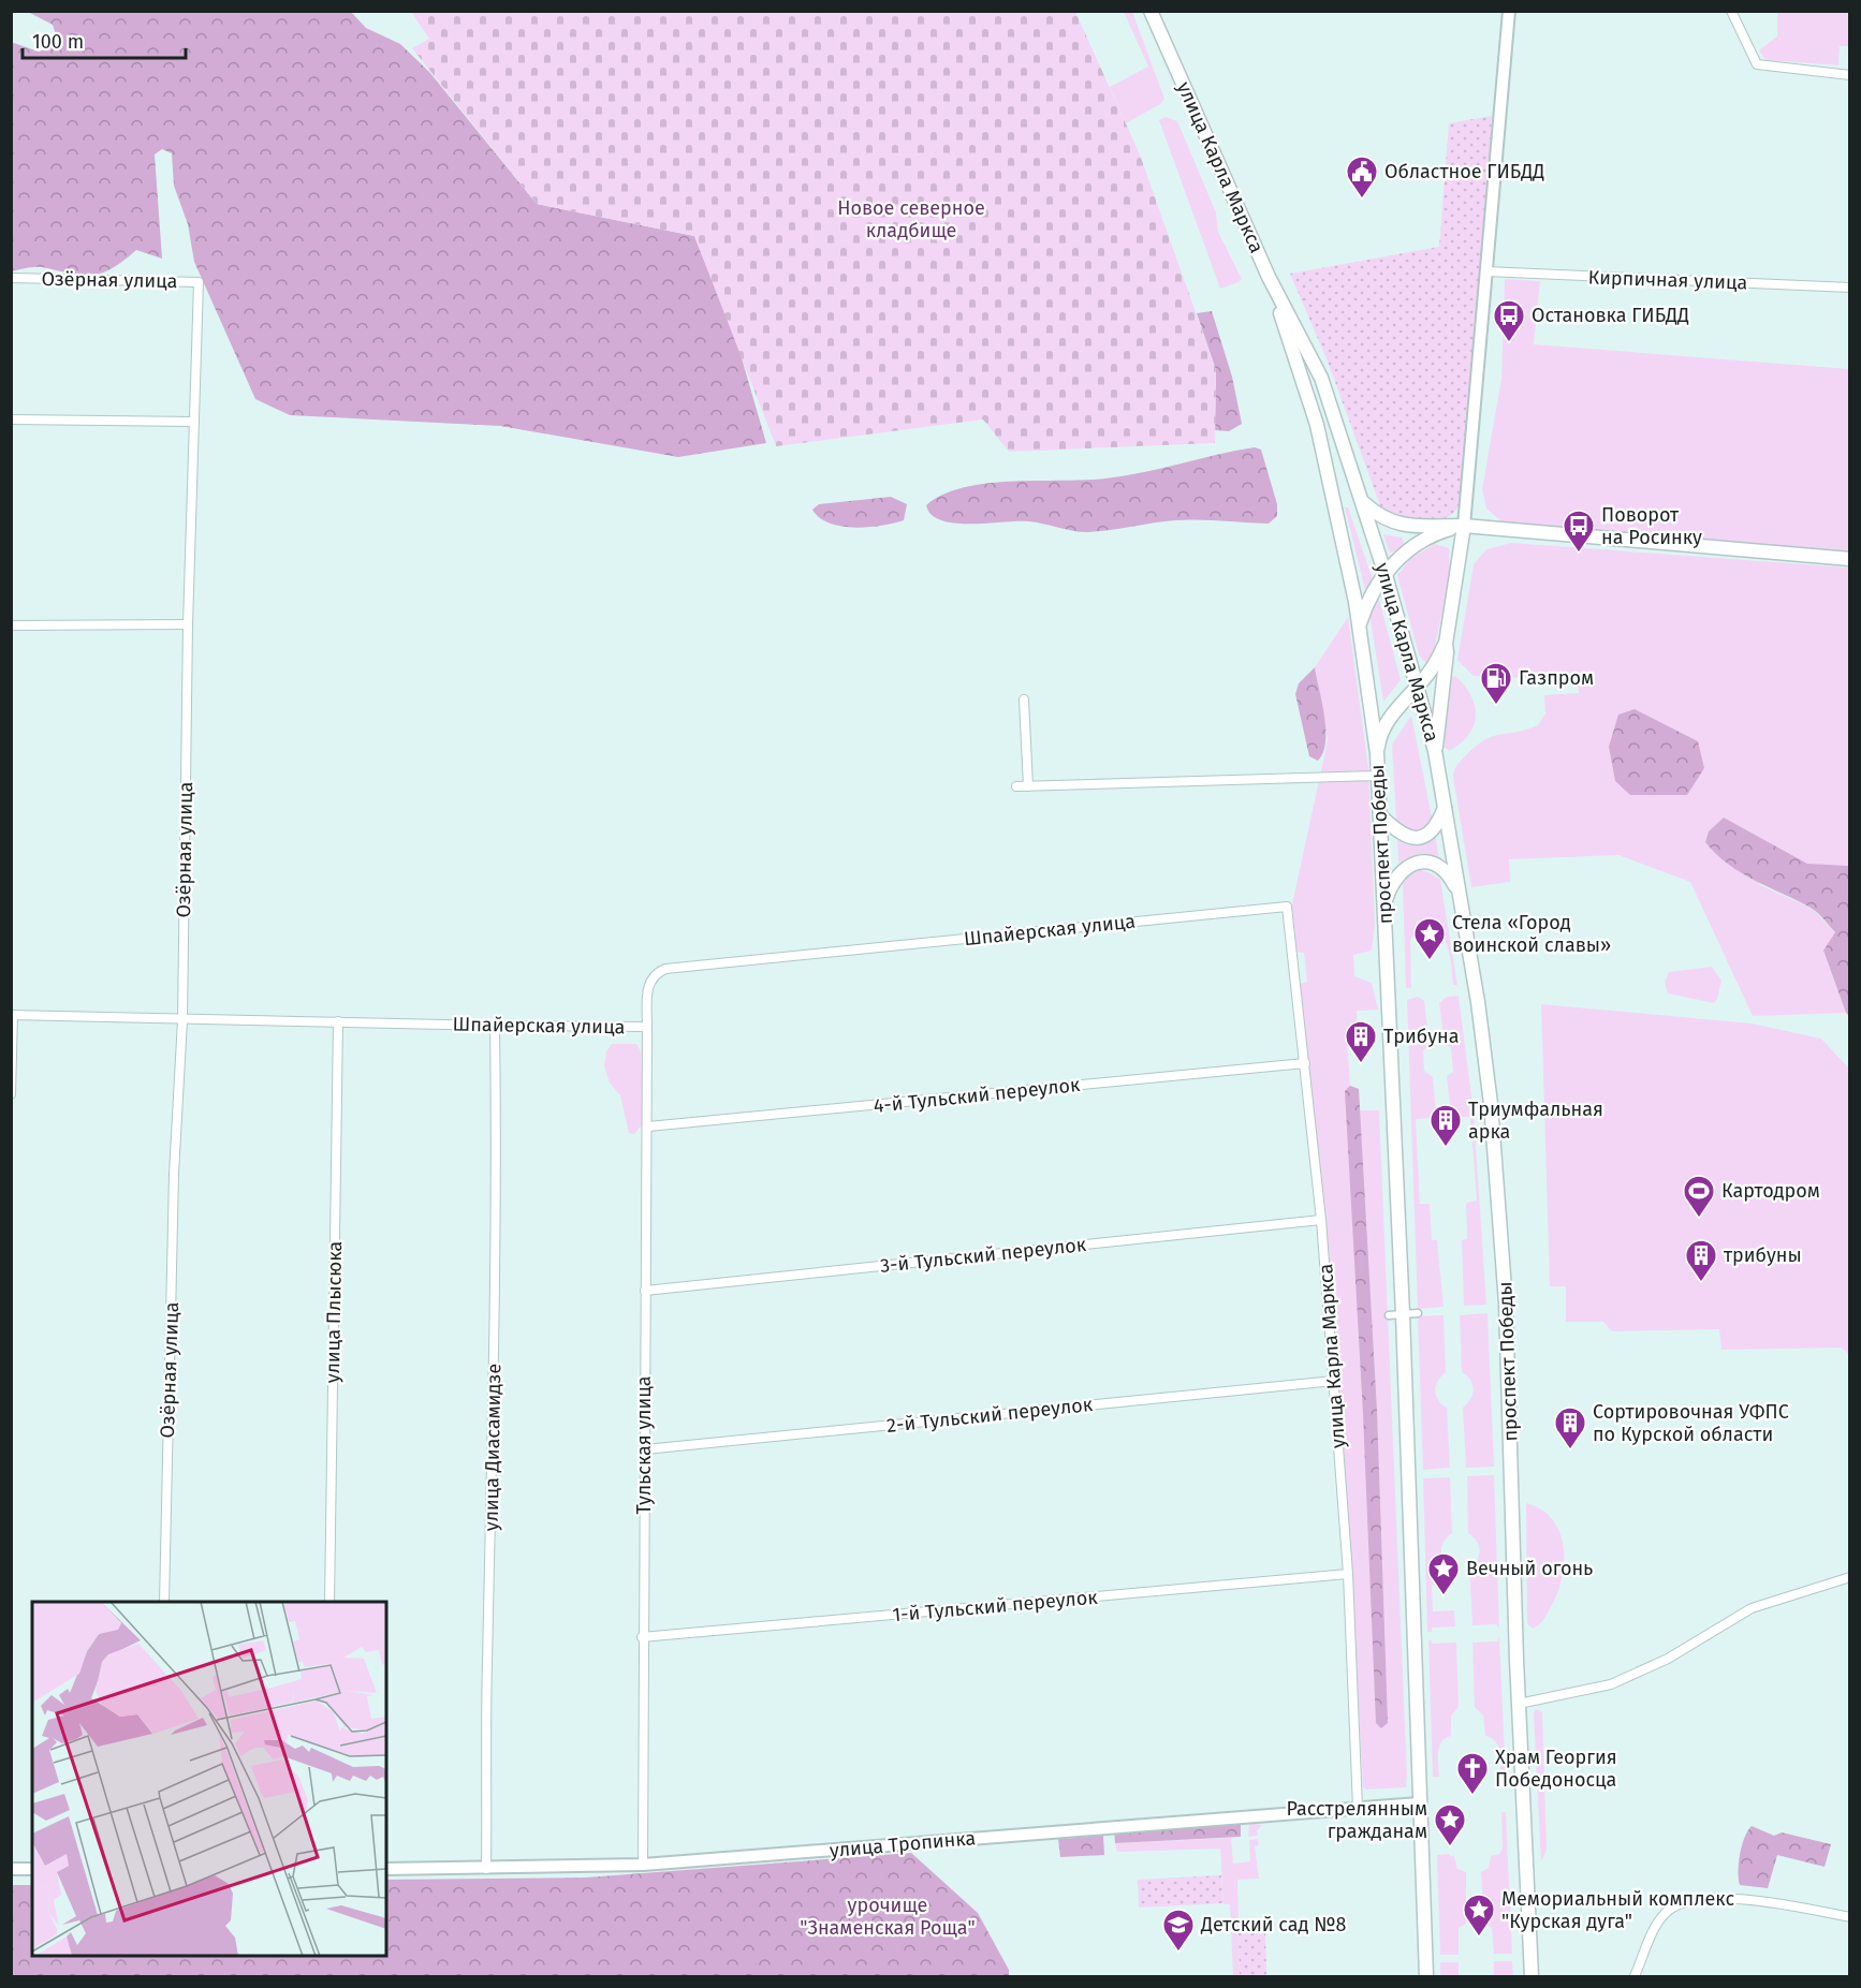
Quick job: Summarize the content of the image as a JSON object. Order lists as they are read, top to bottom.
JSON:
{
  "streets": {
    "main road": ["улица Карла Маркса", "проспект Победы", "улица Тропинка"],
    "street": [
      "Озёрная улица",
      "Кирпичная улица",
      "Шпайерская улица",
      "4-й Тульский переулок",
      "3-й Тульский переулок",
      "улица Плысюка",
      "2-й Тульский переулок",
      "Тульская улица",
      "улица Диасамидзе",
      "1-й Тульский переулок"
    ]
  },
  "crossings": [
    ["улица Карла Маркса", "Кирпичная улица"],
    ["улица Карла Маркса", "проспект Победы"],
    ["улица Карла Маркса", "Шпайерская улица"],
    ["улица Карла Маркса", "4-й Тульский переулок"],
    ["улица Карла Маркса", "3-й Тульский переулок"],
    ["улица Карла Маркса", "2-й Тульский переулок"],
    ["улица Карла Маркса", "1-й Тульский переулок"],
    ["улица Карла Маркса", "улица Тропинка"],
    ["Озёрная улица", "Шпайерская улица"],
    ["проспект Победы", "улица Тропинка"],
    ["Шпайерская улица", "улица Плысюка"],
    ["Шпайерская улица", "Тульская улица"],
    ["Шпайерская улица", "улица Диасамидзе"],
    ["4-й Тульский переулок", "Тульская улица"],
    ["3-й Тульский переулок", "Тульская улица"],
    ["2-й Тульский переулок", "Тульская улица"],
    ["Тульская улица", "1-й Тульский переулок"],
    ["Тульская улица", "улица Тропинка"],
    ["улица Диасамидзе", "улица Тропинка"]
  ],
  "parks": ["Новое северное кладбище", "урочище \"Знаменская Роща\""],
  "places": {
    "public building": ["Областное ГИБДД"],
    "bus stop": ["Остановка ГИБДД", "Поворот на Росинку"],
    "fuel station": ["Газпром"],
    "place": [
      "Стела «Город воинской славы»",
      "Вечный огонь",
      "Расстрелянным гражданам",
      "Мемориальный комплекс \"Курская дуга\""
    ],
    "building": [
      "Трибуна",
      "Триумфальная арка",
      "трибуны",
      "Сортировочная УФПС по Курской области"
    ],
    "sports": ["Картодром"],
    "church": ["Храм Георгия Победоносца"],
    "school or university": ["Детский сад №8"]
  },
  "scale_bar": "100 m"
}
